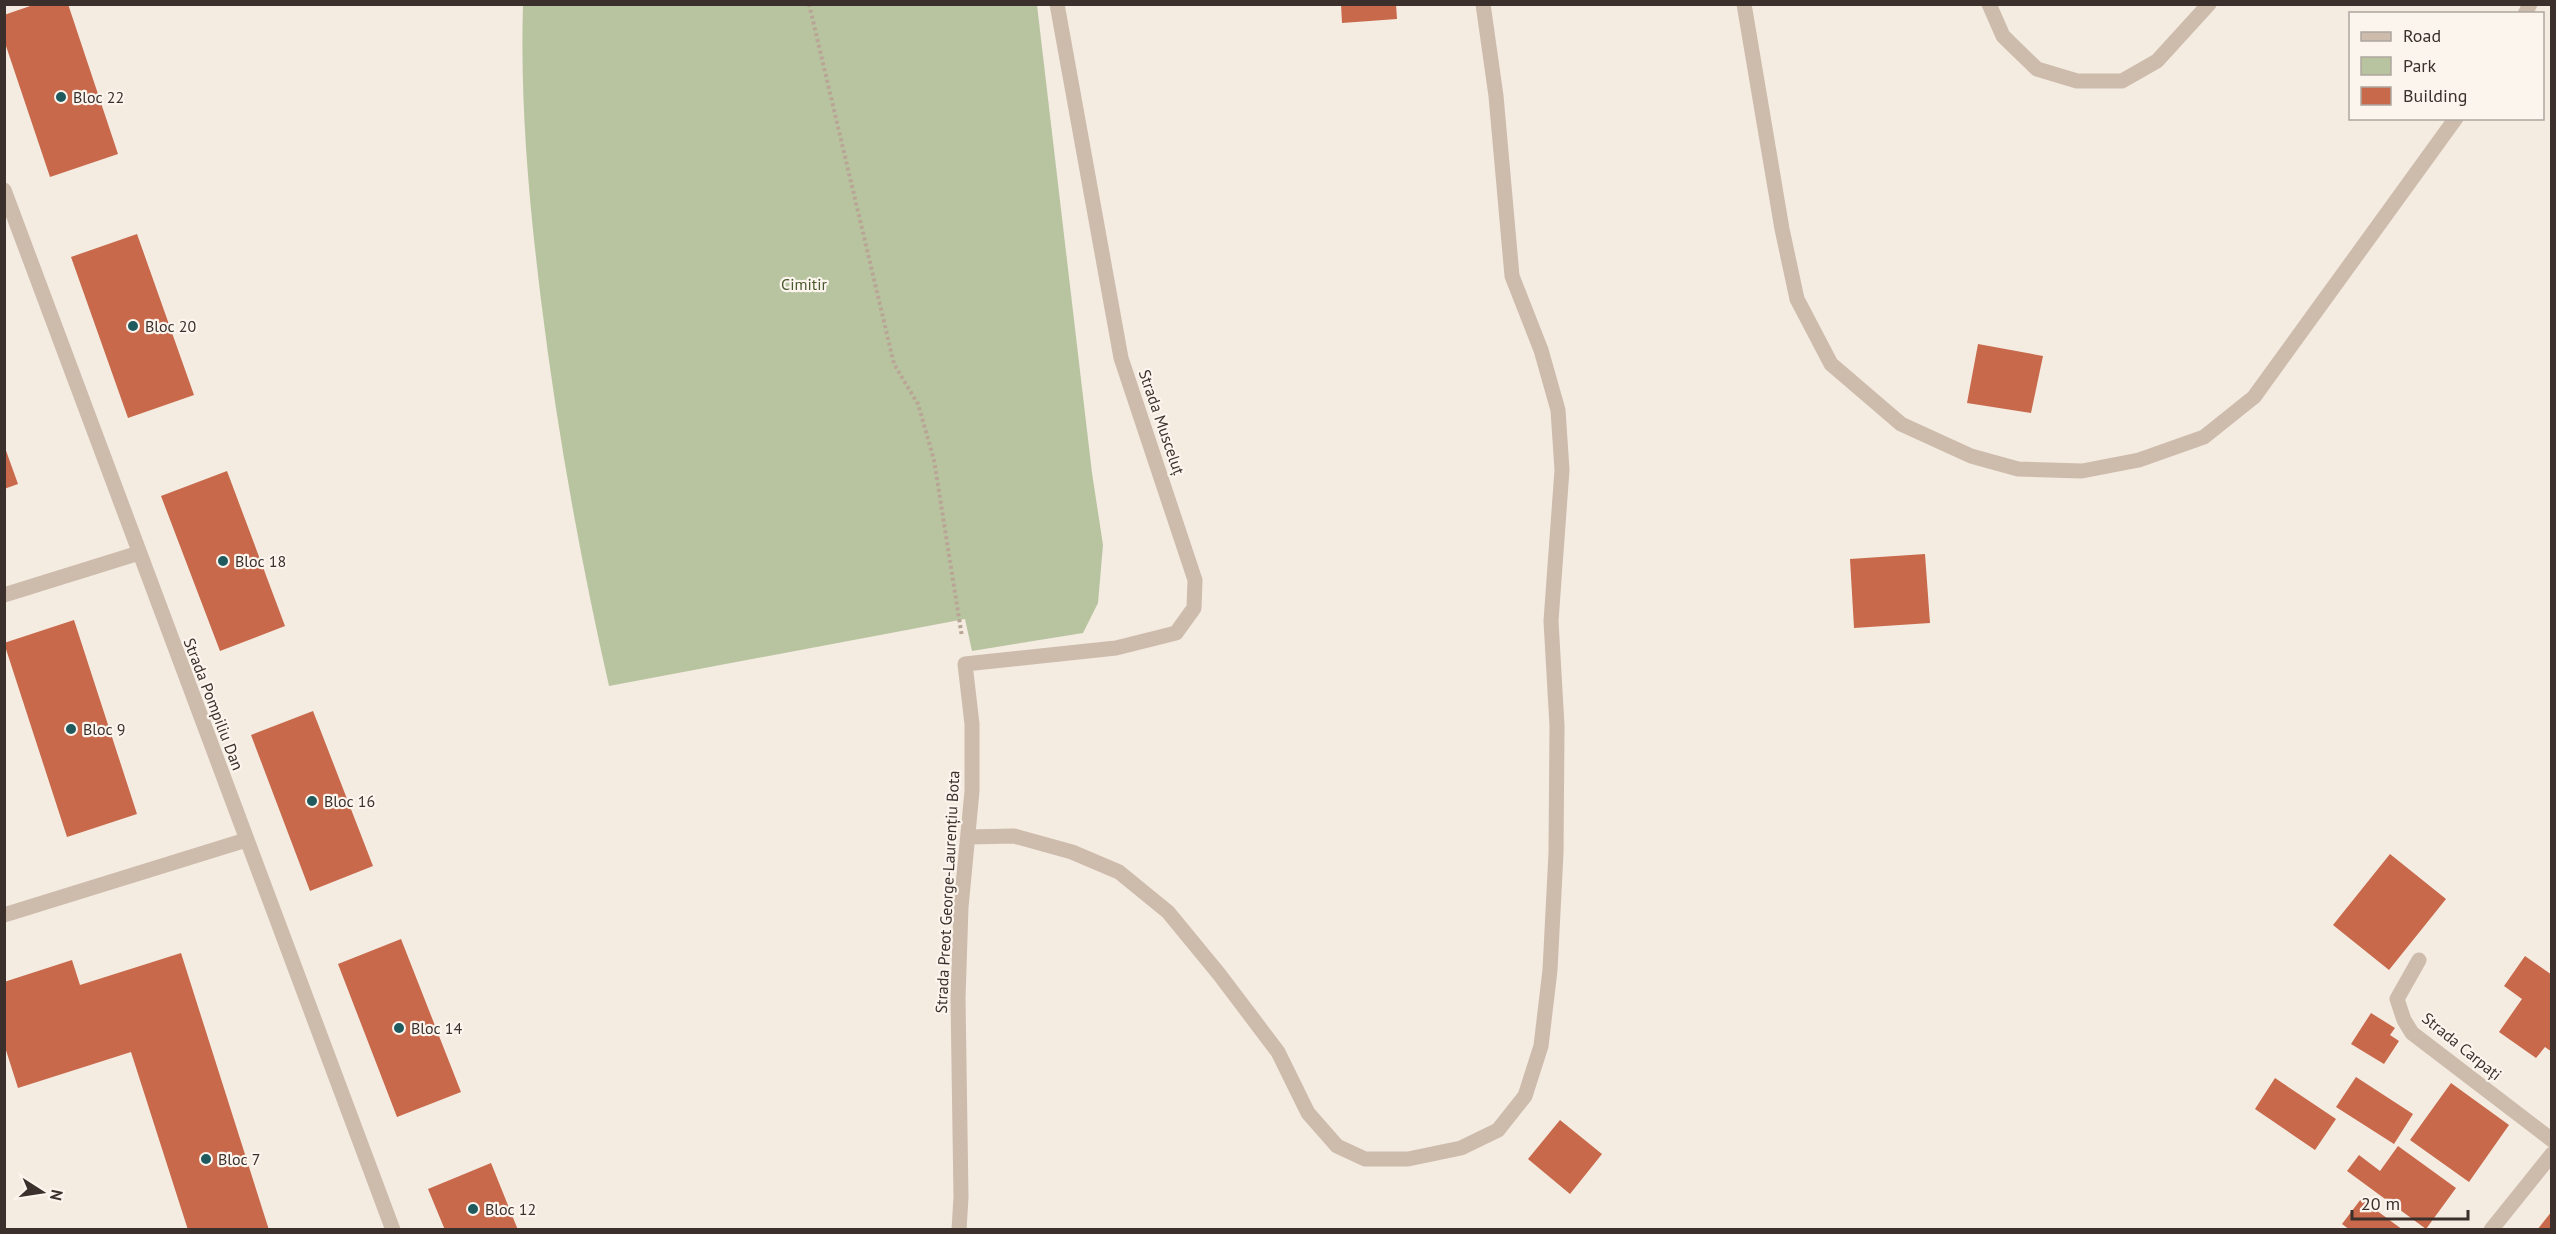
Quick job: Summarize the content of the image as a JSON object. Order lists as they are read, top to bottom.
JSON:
{
  "streets": {
    "street": [
      "Strada Musceluț",
      "Strada Pompiliu Dan",
      "Strada Preot George-Laurențiu Bota",
      "Strada Carpați"
    ]
  },
  "crossings": [
    ["Strada Musceluț", "Strada Preot George-Laurențiu Bota"]
  ],
  "parks": ["Cimitir"],
  "places": [
    "Bloc 22",
    "Bloc 20",
    "Bloc 18",
    "Bloc 9",
    "Bloc 16",
    "Bloc 14",
    "Bloc 7",
    "Bloc 12"
  ],
  "legend": ["Road", "Park", "Building"],
  "scale_bar": "20 m",
  "north": "right"
}
